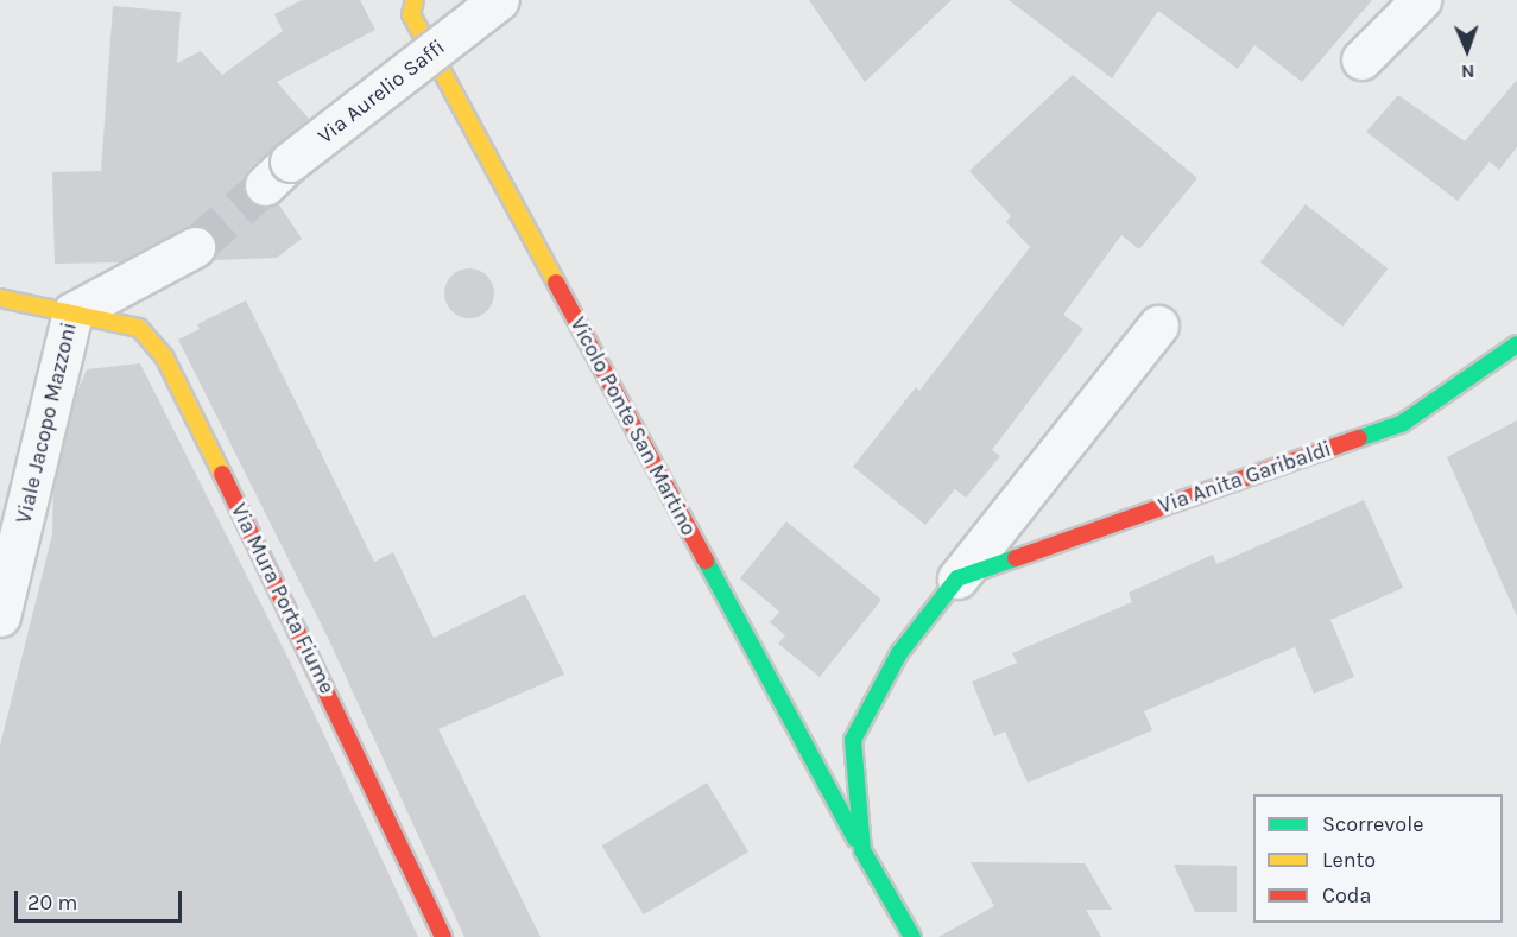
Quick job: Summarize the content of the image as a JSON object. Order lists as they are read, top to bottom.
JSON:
{
  "streets": {
    "street": [
      "Via Aurelio Saffi",
      "Viale Jacopo Mazzoni",
      "Vicolo Ponte San Martino",
      "Via Anita Garibaldi",
      "Via Mura Porta Fiume"
    ]
  },
  "crossings": [
    ["Viale Jacopo Mazzoni", "Via Mura Porta Fiume"]
  ],
  "legend": ["Scorrevole", "Lento", "Coda"],
  "scale_bar": "20 m",
  "north": "bottom"
}
